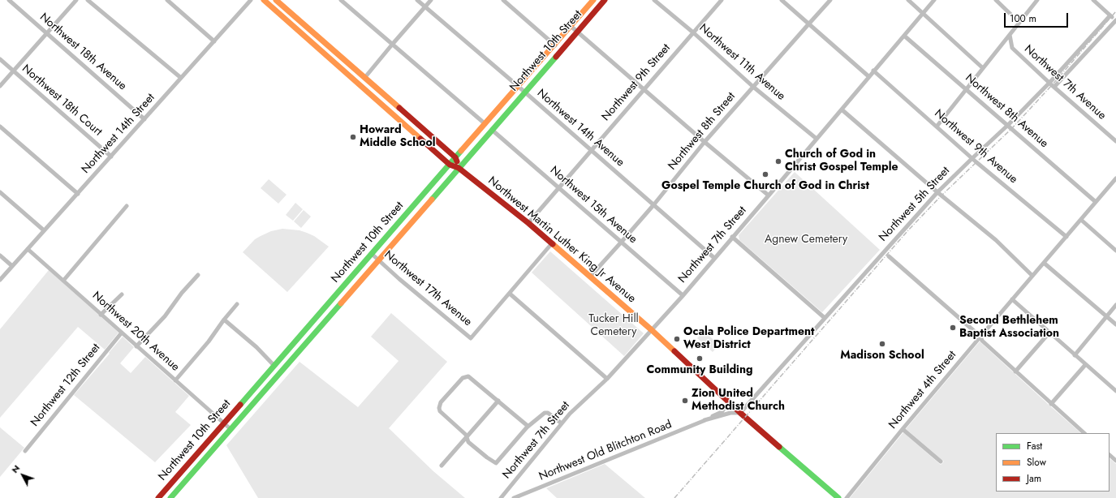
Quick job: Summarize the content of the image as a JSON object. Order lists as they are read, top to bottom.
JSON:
{
  "streets": {
    "main road": ["Northwest 10th Street", "Northwest Martin Luther King Jr Avenue"],
    "street": [
      "Northwest 18th Avenue",
      "Northwest 11th Avenue",
      "Northwest 9th Street",
      "Northwest 7th Avenue",
      "Northwest 18th Court",
      "Northwest 8th Avenue",
      "Northwest 14th Avenue",
      "Northwest 8th Street",
      "Northwest 14th Street",
      "Northwest 9th Avenue",
      "Northwest 5th Street",
      "Northwest 15th Avenue",
      "Northwest 7th Street",
      "Northwest 17th Avenue",
      "Northwest 20th Avenue",
      "Northwest 12th Street",
      "Northwest 4th Street",
      "Northwest Old Blitchton Road"
    ]
  },
  "crossings": [
    ["Northwest 10th Street", "Northwest 14th Avenue"],
    ["Northwest 10th Street", "Northwest 15th Avenue"],
    ["Northwest 10th Street", "Northwest Martin Luther King Jr Avenue"],
    ["Northwest 10th Street", "Northwest 17th Avenue"],
    ["Northwest 10th Street", "Northwest 20th Avenue"],
    ["Northwest 18th Avenue", "Northwest 14th Street"],
    ["Northwest 11th Avenue", "Northwest 9th Street"],
    ["Northwest 11th Avenue", "Northwest 8th Street"],
    ["Northwest 11th Avenue", "Northwest 7th Street"],
    ["Northwest 9th Street", "Northwest 14th Avenue"],
    ["Northwest 9th Street", "Northwest 15th Avenue"],
    ["Northwest 9th Street", "Northwest Martin Luther King Jr Avenue"],
    ["Northwest 7th Avenue", "Northwest 5th Street"],
    ["Northwest 18th Court", "Northwest 14th Street"],
    ["Northwest 8th Avenue", "Northwest 5th Street"],
    ["Northwest 8th Avenue", "Northwest 7th Street"],
    ["Northwest 8th Avenue", "Northwest 4th Street"],
    ["Northwest 14th Avenue", "Northwest 8th Street"],
    ["Northwest 14th Avenue", "Northwest 7th Street"],
    ["Northwest 8th Street", "Northwest 15th Avenue"],
    ["Northwest 8th Street", "Northwest Martin Luther King Jr Avenue"],
    ["Northwest 14th Street", "Northwest 20th Avenue"],
    ["Northwest 9th Avenue", "Northwest 5th Street"],
    ["Northwest 9th Avenue", "Northwest 7th Street"],
    ["Northwest 9th Avenue", "Northwest 4th Street"],
    ["Northwest 5th Street", "Northwest Martin Luther King Jr Avenue"],
    ["Northwest 5th Street", "Northwest Old Blitchton Road"],
    ["Northwest 15th Avenue", "Northwest 7th Street"],
    ["Northwest Martin Luther King Jr Avenue", "Northwest 7th Street"],
    ["Northwest Martin Luther King Jr Avenue", "Northwest Old Blitchton Road"],
    ["Northwest 20th Avenue", "Northwest 12th Street"]
  ],
  "parks": ["Agnew Cemetery", "Tucker Hill Cemetery"],
  "places": [
    "Howard Middle School",
    "Church of God in Christ Gospel Temple",
    "Gospel Temple Church of God in Christ",
    "Second Bethlehem Baptist Association",
    "Ocala Police Department West District",
    "Madison School",
    "Community Building",
    "Zion United Methodist Church"
  ],
  "legend": ["Fast", "Slow", "Jam"],
  "scale_bar": "100 m",
  "north": "top left"
}
